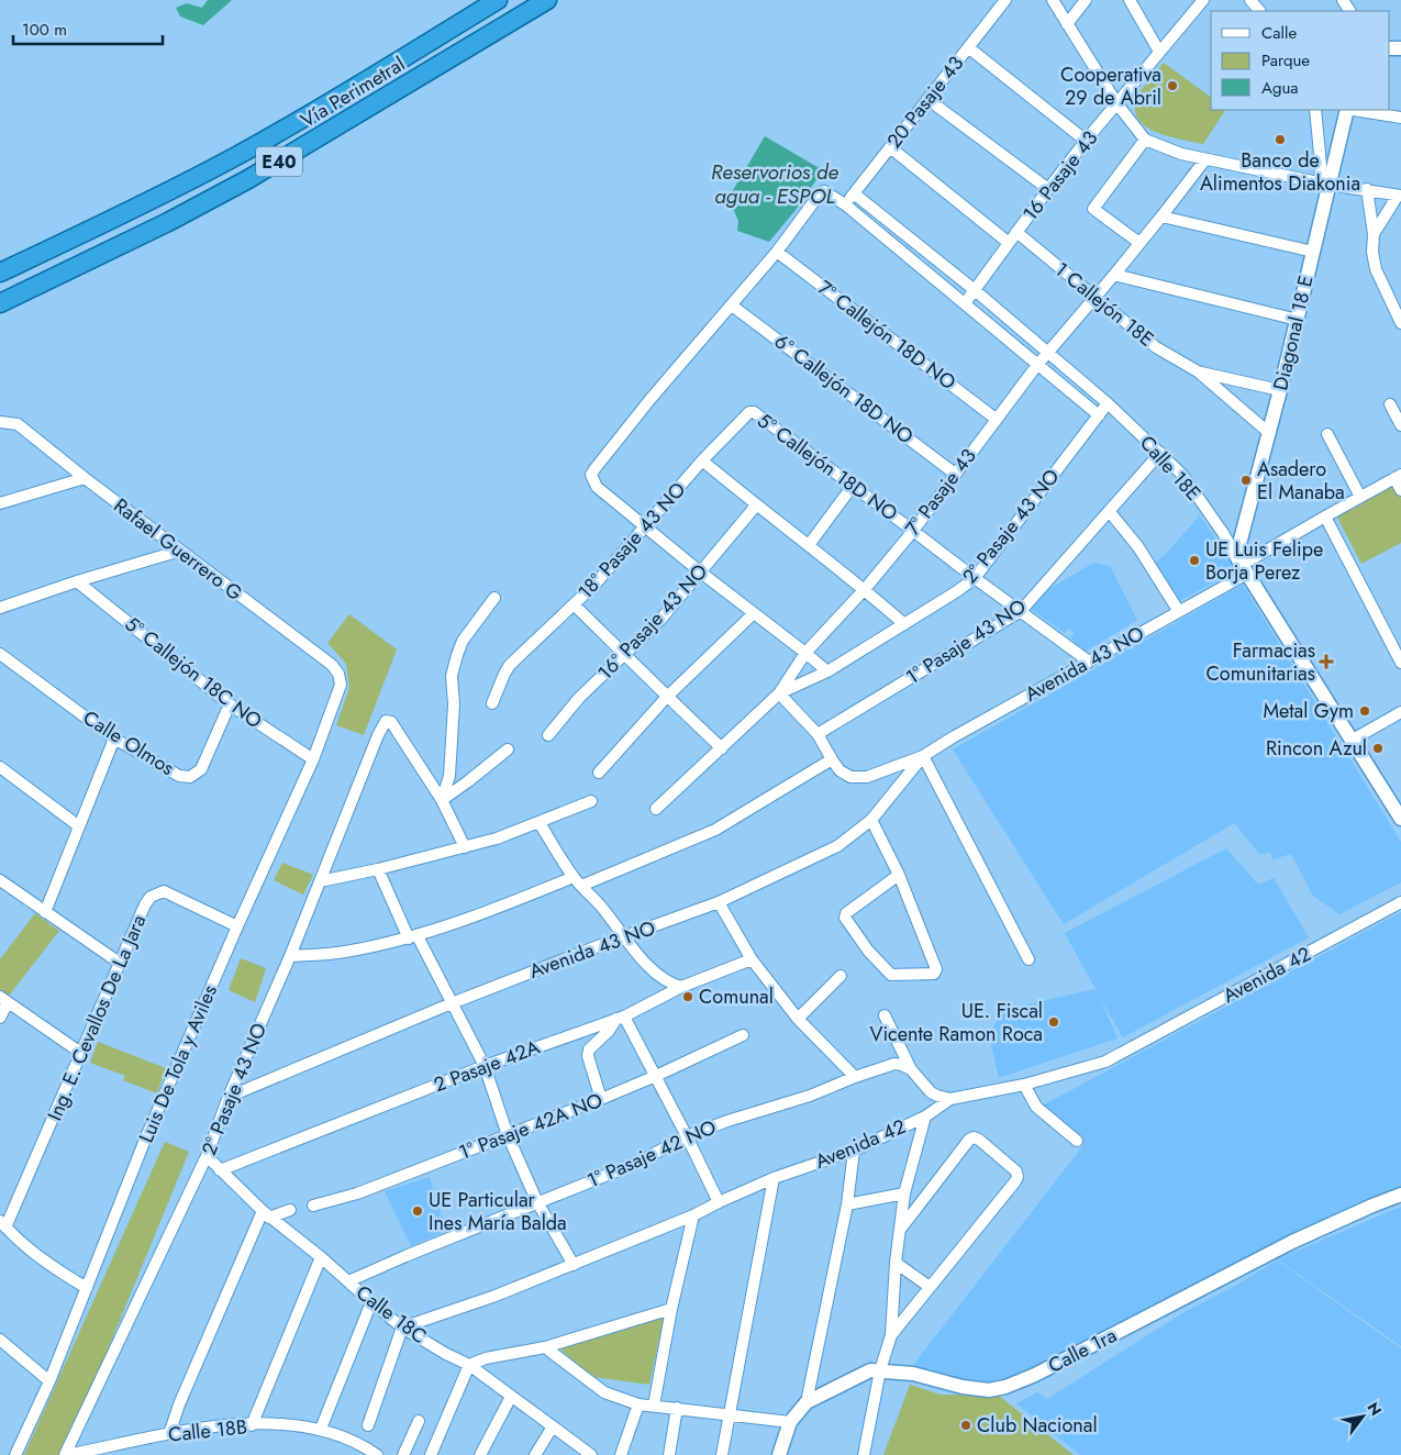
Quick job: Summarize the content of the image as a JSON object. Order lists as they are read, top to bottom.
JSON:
{
  "streets": {
    "highway": ["Vía Perimetral", "E40"],
    "street": [
      "20 Pasaje 43",
      "16 Pasaje 43",
      "1 Callejón 18E",
      "Diagonal 18 E",
      "7° Callejón 18D NO",
      "6° Callejón 18D NO",
      "5° Callejón 18D NO",
      "Calle 18E",
      "7° Pasaje 43",
      "2° Pasaje 43 NO",
      "18° Pasaje 43 NO",
      "Rafael Guerrero G",
      "16° Pasaje 43 NO",
      "1° Pasaje 43 NO",
      "Avenida 43 NO",
      "5° Callejón 18C NO",
      "Calle Olmos",
      "Avenida 42",
      "Ing. E. Cevallos De La Jara",
      "Luis De Tola y Aviles",
      "2 Pasaje 42A",
      "1° Pasaje 42A NO",
      "1° Pasaje 42 NO",
      "Calle 18C",
      "Calle 1ra",
      "Calle 18B"
    ]
  },
  "crossings": [
    ["20 Pasaje 43", "Calle 18E"],
    ["16 Pasaje 43", "1 Callejón 18E"],
    ["16 Pasaje 43", "Calle 18E"],
    ["1 Callejón 18E", "Diagonal 18 E"],
    ["1 Callejón 18E", "7° Pasaje 43"],
    ["Diagonal 18 E", "Calle 18E"],
    ["Diagonal 18 E", "Avenida 43 NO"],
    ["7° Callejón 18D NO", "7° Pasaje 43"],
    ["6° Callejón 18D NO", "7° Pasaje 43"],
    ["5° Callejón 18D NO", "7° Pasaje 43"],
    ["5° Callejón 18D NO", "2° Pasaje 43 NO"],
    ["5° Callejón 18D NO", "18° Pasaje 43 NO"],
    ["5° Callejón 18D NO", "1° Pasaje 43 NO"],
    ["5° Callejón 18D NO", "Avenida 43 NO"],
    ["Calle 18E", "7° Pasaje 43"],
    ["Calle 18E", "2° Pasaje 43 NO"],
    ["Calle 18E", "1° Pasaje 43 NO"],
    ["Calle 18E", "Avenida 43 NO"],
    ["7° Pasaje 43", "2° Pasaje 43 NO"],
    ["7° Pasaje 43", "Avenida 43 NO"],
    ["2° Pasaje 43 NO", "Avenida 43 NO"],
    ["2° Pasaje 43 NO", "Calle 18C"],
    ["2° Pasaje 43 NO", "Calle 18B"],
    ["Rafael Guerrero G", "Luis De Tola y Aviles"],
    ["1° Pasaje 43 NO", "Avenida 43 NO"],
    ["5° Callejón 18C NO", "Calle Olmos"],
    ["5° Callejón 18C NO", "Luis De Tola y Aviles"],
    ["Avenida 42", "Calle 18C"],
    ["Ing. E. Cevallos De La Jara", "Luis De Tola y Aviles"],
    ["2 Pasaje 42A", "Calle 18C"],
    ["1° Pasaje 42 NO", "Calle 18C"]
  ],
  "water": ["Reservorios de agua - ESPOL"],
  "places": {
    "other": [
      "Cooperativa 29 de Abril",
      "Banco de Alimentos Diakonia",
      "Asadero El Manaba",
      "UE Luis Felipe Borja Perez",
      "Metal Gym",
      "Rincon Azul",
      "Comunal",
      "UE. Fiscal Vicente Ramon Roca",
      "UE Particular Ines María Balda",
      "Club Nacional"
    ],
    "health": ["Farmacias Comunitarias"]
  },
  "legend": ["Calle", "Parque", "Agua"],
  "scale_bar": "100 m",
  "north": "top right"
}
